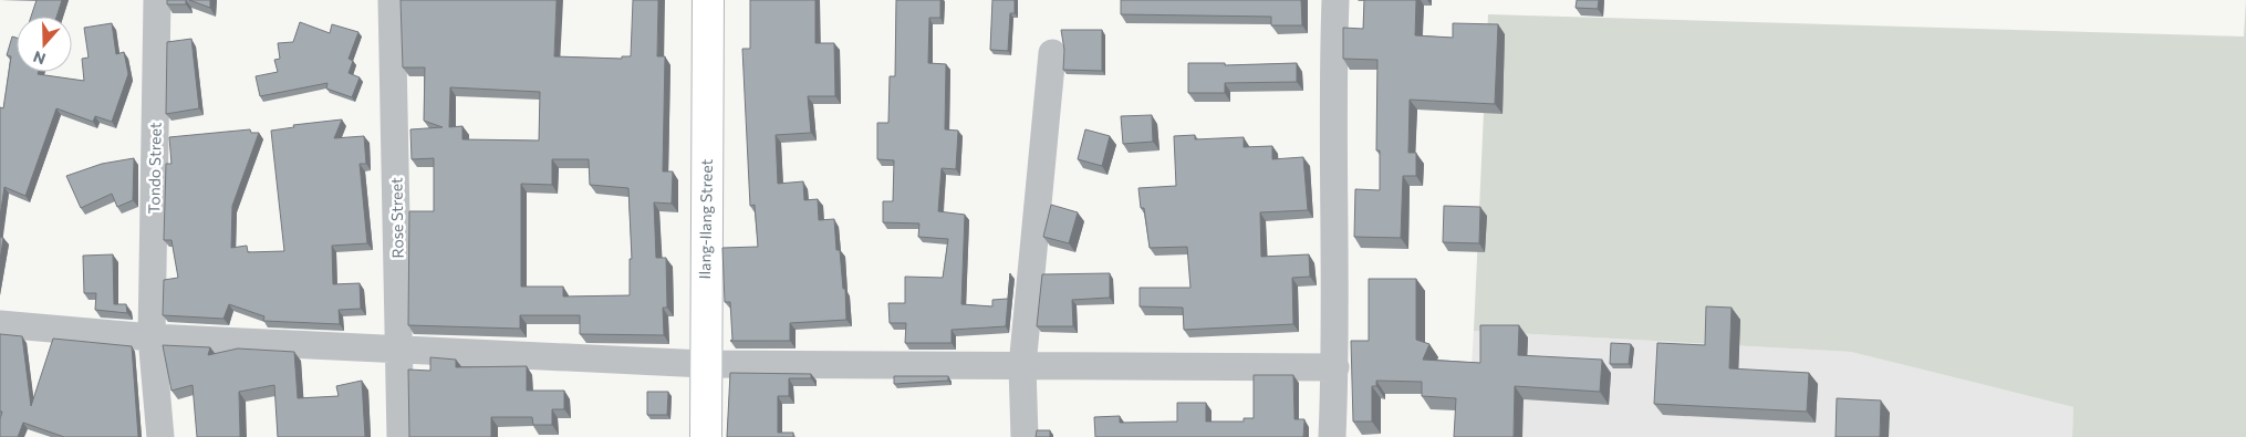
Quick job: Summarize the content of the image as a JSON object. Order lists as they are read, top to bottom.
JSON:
{
  "streets": {
    "main road": ["Ilang-Ilang Street"],
    "street": ["Tondo Street", "Rose Street"]
  },
  "north": "bottom"
}
